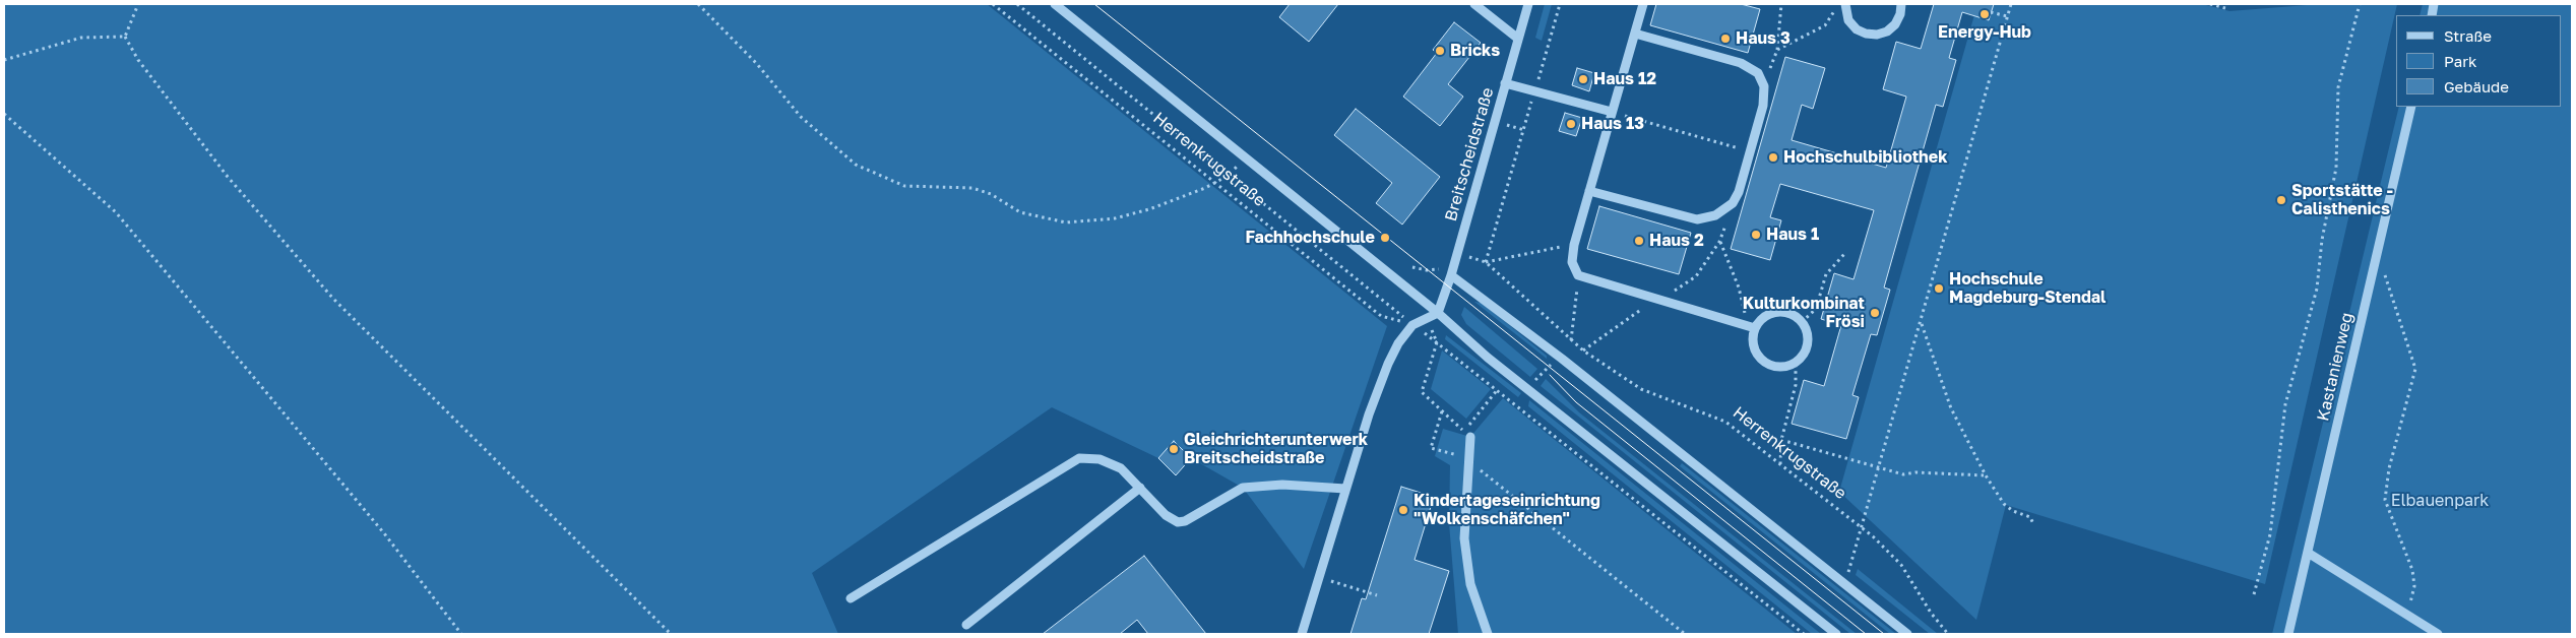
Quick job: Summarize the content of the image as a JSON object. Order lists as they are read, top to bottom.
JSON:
{
  "streets": {
    "street": ["Breitscheidstraße", "Herrenkrugstraße", "Kastanienweg"]
  },
  "crossings": [
    ["Breitscheidstraße", "Herrenkrugstraße"]
  ],
  "parks": ["Elbauenpark"],
  "places": [
    "Energy-Hub",
    "Haus 3",
    "Bricks",
    "Haus 12",
    "Haus 13",
    "Hochschulbibliothek",
    "Sportstätte - Calisthenics",
    "Haus 1",
    "Fachhochschule",
    "Haus 2",
    "Hochschule Magdeburg-Stendal",
    "Kulturkombinat Frösi",
    "Gleichrichterunterwerk Breitscheidstraße",
    "Kindertageseinrichtung \"Wolkenschäfchen\""
  ],
  "legend": ["Straße", "Park", "Gebäude"]
}
